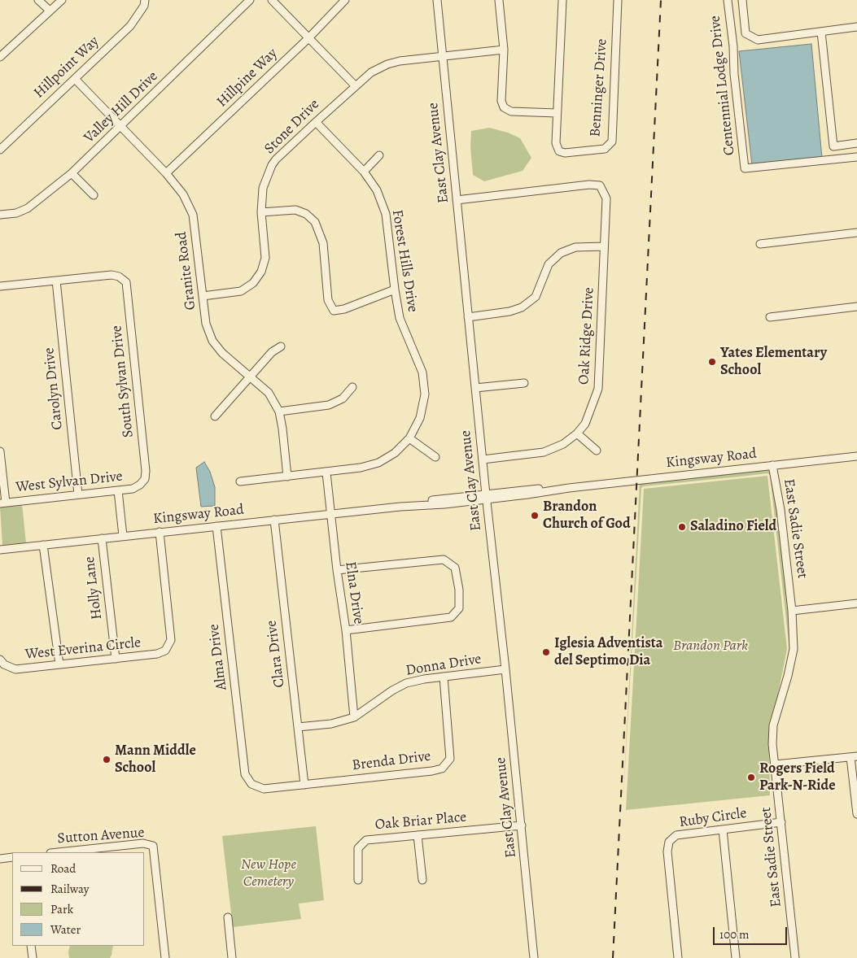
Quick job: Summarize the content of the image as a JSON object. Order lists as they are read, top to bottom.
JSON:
{
  "streets": {
    "street": [
      "Hillpoint Way",
      "Hillpine Way",
      "Centennial Lodge Drive",
      "Benninger Drive",
      "Valley Hill Drive",
      "Stone Drive",
      "East Clay Avenue",
      "Forest Hills Drive",
      "Granite Road",
      "Oak Ridge Drive",
      "South Sylvan Drive",
      "Carolyn Drive",
      "Kingsway Road",
      "West Sylvan Drive",
      "East Sadie Street",
      "Holly Lane",
      "Elna Drive",
      "West Everina Circle",
      "Clara Drive",
      "Alma Drive",
      "Donna Drive",
      "Brenda Drive",
      "Ruby Circle",
      "Oak Briar Place",
      "Sutton Avenue"
    ]
  },
  "crossings": [
    ["Hillpoint Way", "Granite Road"],
    ["Hillpine Way", "Granite Road"],
    ["Valley Hill Drive", "Granite Road"],
    ["Stone Drive", "East Clay Avenue"],
    ["Stone Drive", "Forest Hills Drive"],
    ["Stone Drive", "Granite Road"],
    ["East Clay Avenue", "Oak Ridge Drive"],
    ["East Clay Avenue", "Kingsway Road"],
    ["East Clay Avenue", "Donna Drive"],
    ["East Clay Avenue", "Oak Briar Place"],
    ["Forest Hills Drive", "Granite Road"],
    ["Forest Hills Drive", "Elna Drive"],
    ["South Sylvan Drive", "Carolyn Drive"],
    ["South Sylvan Drive", "West Sylvan Drive"],
    ["Carolyn Drive", "West Sylvan Drive"],
    ["Kingsway Road", "East Sadie Street"],
    ["Kingsway Road", "Holly Lane"],
    ["Kingsway Road", "Elna Drive"],
    ["Kingsway Road", "West Everina Circle"],
    ["Kingsway Road", "Clara Drive"],
    ["Kingsway Road", "Alma Drive"],
    ["East Sadie Street", "Ruby Circle"],
    ["Holly Lane", "West Everina Circle"],
    ["Elna Drive", "Donna Drive"],
    ["Clara Drive", "Donna Drive"],
    ["Clara Drive", "Brenda Drive"],
    ["Alma Drive", "Brenda Drive"],
    ["Donna Drive", "Brenda Drive"]
  ],
  "parks": ["Brandon Park", "New Hope Cemetery"],
  "places": [
    "Yates Elementary School",
    "Brandon Church of God",
    "Saladino Field",
    "Iglesia Adventista del Septimo Dia",
    "Mann Middle School",
    "Rogers Field Park-N-Ride"
  ],
  "legend": [
    "Road",
    "Railway",
    "Park",
    "Water"
  ],
  "scale_bar": "100 m"
}
